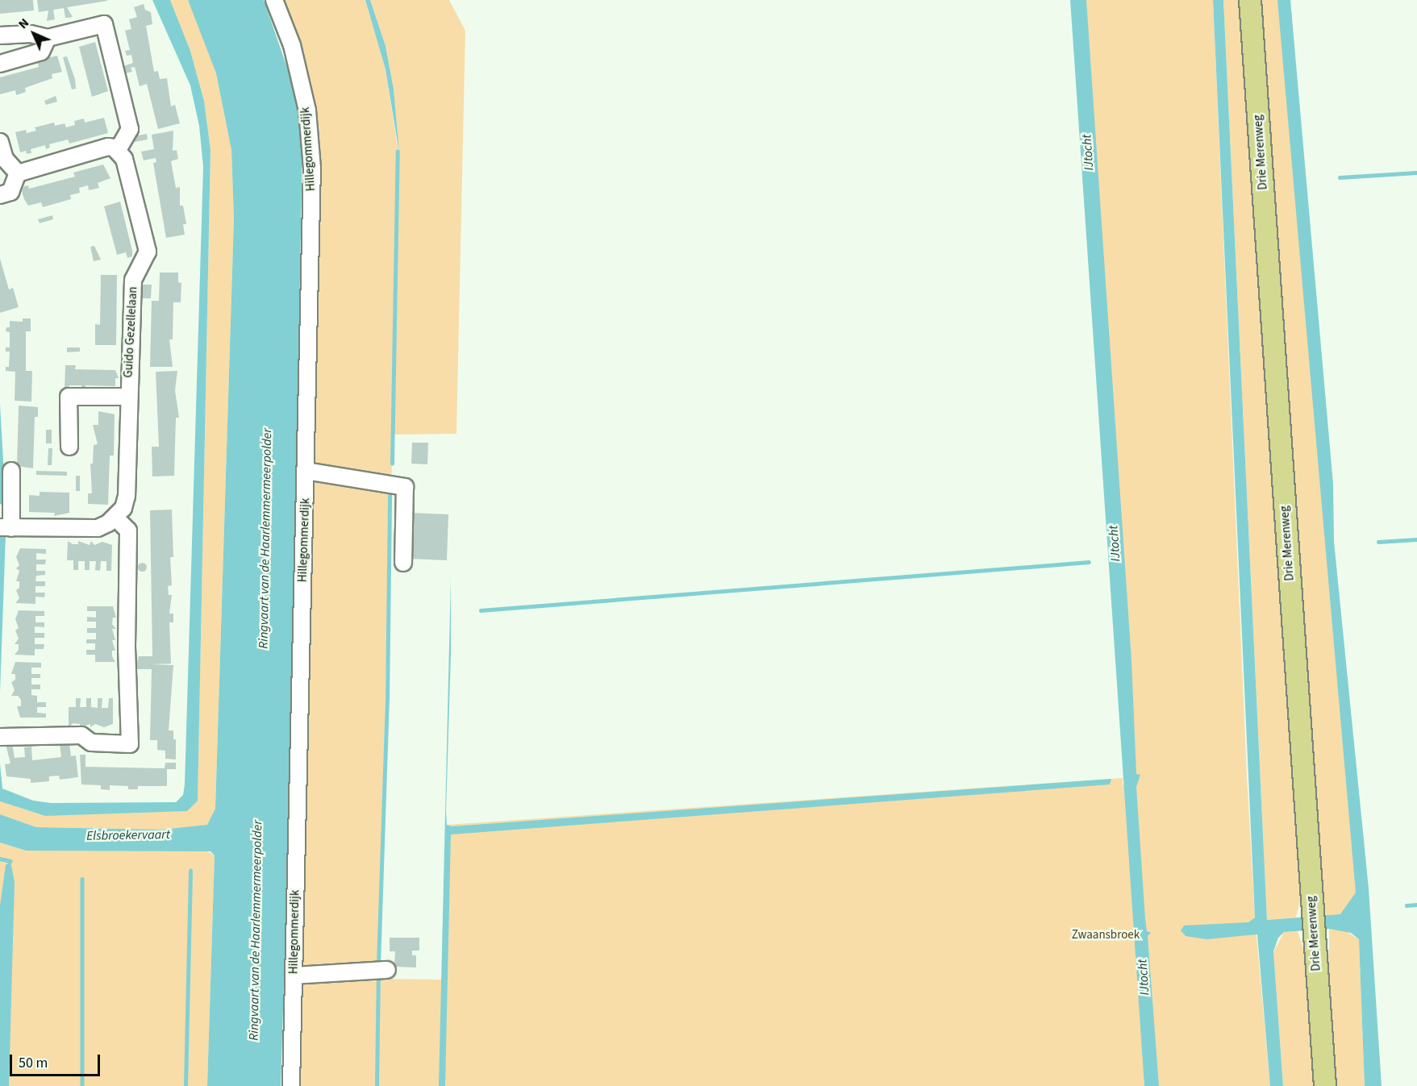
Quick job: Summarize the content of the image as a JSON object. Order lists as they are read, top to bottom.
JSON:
{
  "streets": {
    "main road": ["Drie Merenweg"],
    "street": ["Hillegommerdijk", "Guido Gezellelaan"]
  },
  "water": ["IJtocht", "Ringvaart van de Haarlemmermeerpolder", "Elsbroekervaart"],
  "parks": ["Zwaansbroek"],
  "scale_bar": "50 m",
  "north": "top left"
}
